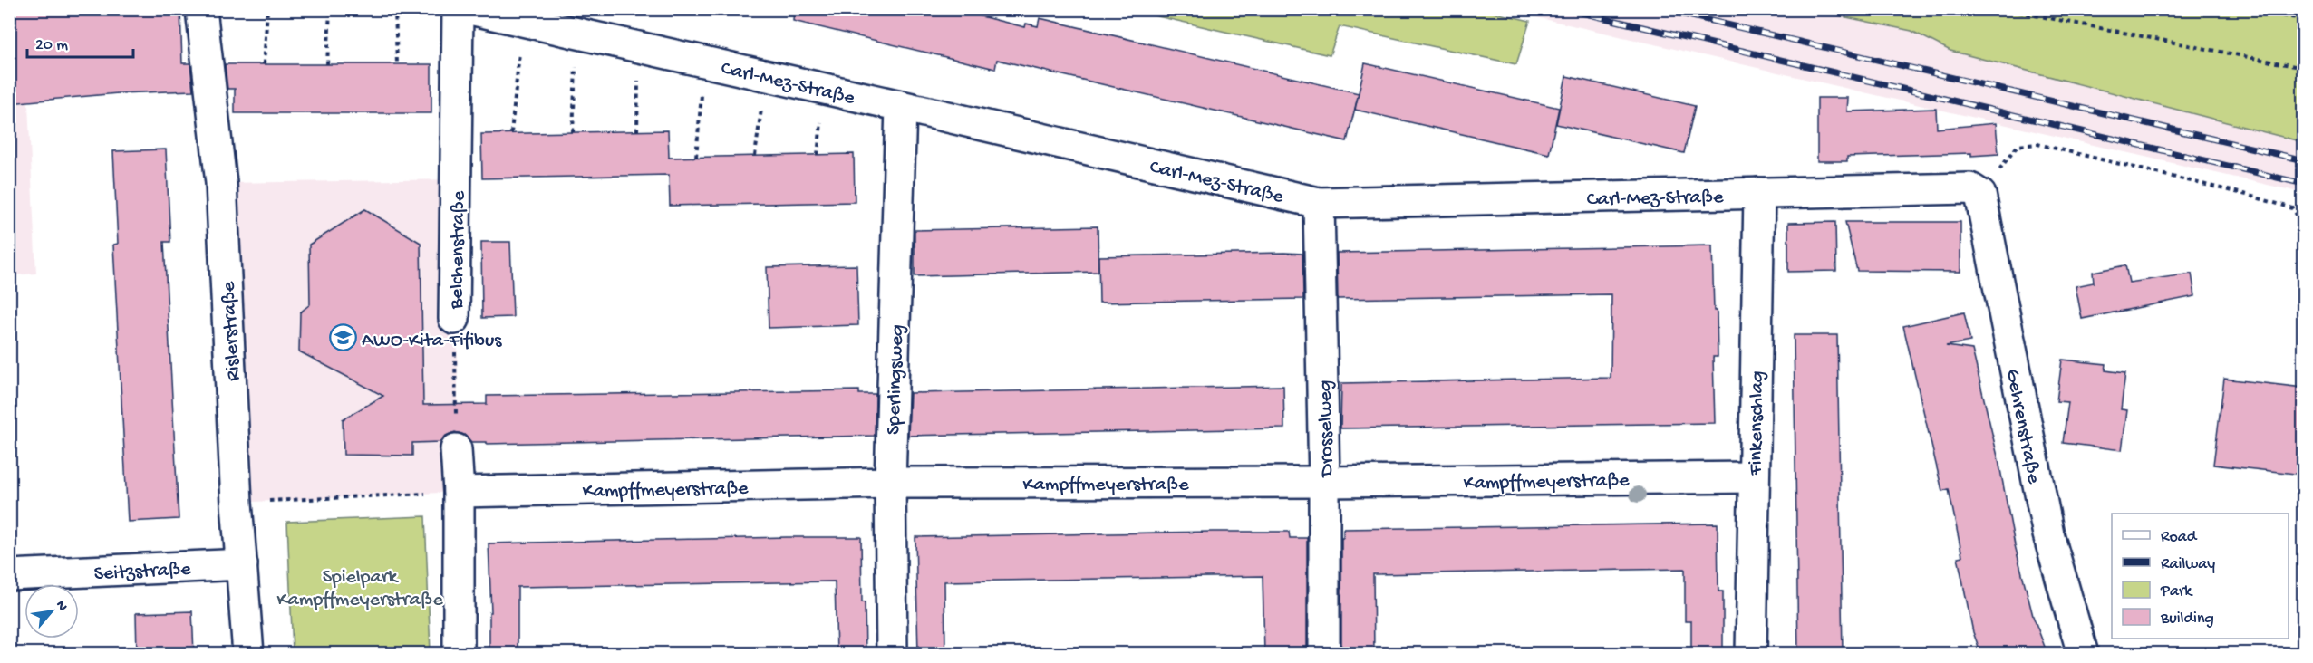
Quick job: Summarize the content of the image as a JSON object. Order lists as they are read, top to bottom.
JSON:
{
  "streets": {
    "street": [
      "Carl-Mez-Straße",
      "Belchenstraße",
      "Rislerstraße",
      "Sperlingsweg",
      "Finkenschlag",
      "Gehrenstraße",
      "Drosselweg",
      "Kampffmeyerstraße",
      "Seitzstraße"
    ]
  },
  "crossings": [
    ["Carl-Mez-Straße", "Sperlingsweg"],
    ["Carl-Mez-Straße", "Finkenschlag"],
    ["Carl-Mez-Straße", "Gehrenstraße"],
    ["Carl-Mez-Straße", "Drosselweg"],
    ["Rislerstraße", "Seitzstraße"],
    ["Sperlingsweg", "Kampffmeyerstraße"],
    ["Finkenschlag", "Kampffmeyerstraße"],
    ["Drosselweg", "Kampffmeyerstraße"]
  ],
  "parks": ["Spielpark Kampffmeyerstraße"],
  "places": {
    "school or university": ["AWO-Kita-Fifibus"]
  },
  "legend": [
    "Road",
    "Railway",
    "Park",
    "Building"
  ],
  "scale_bar": "20 m",
  "north": "top right"
}
